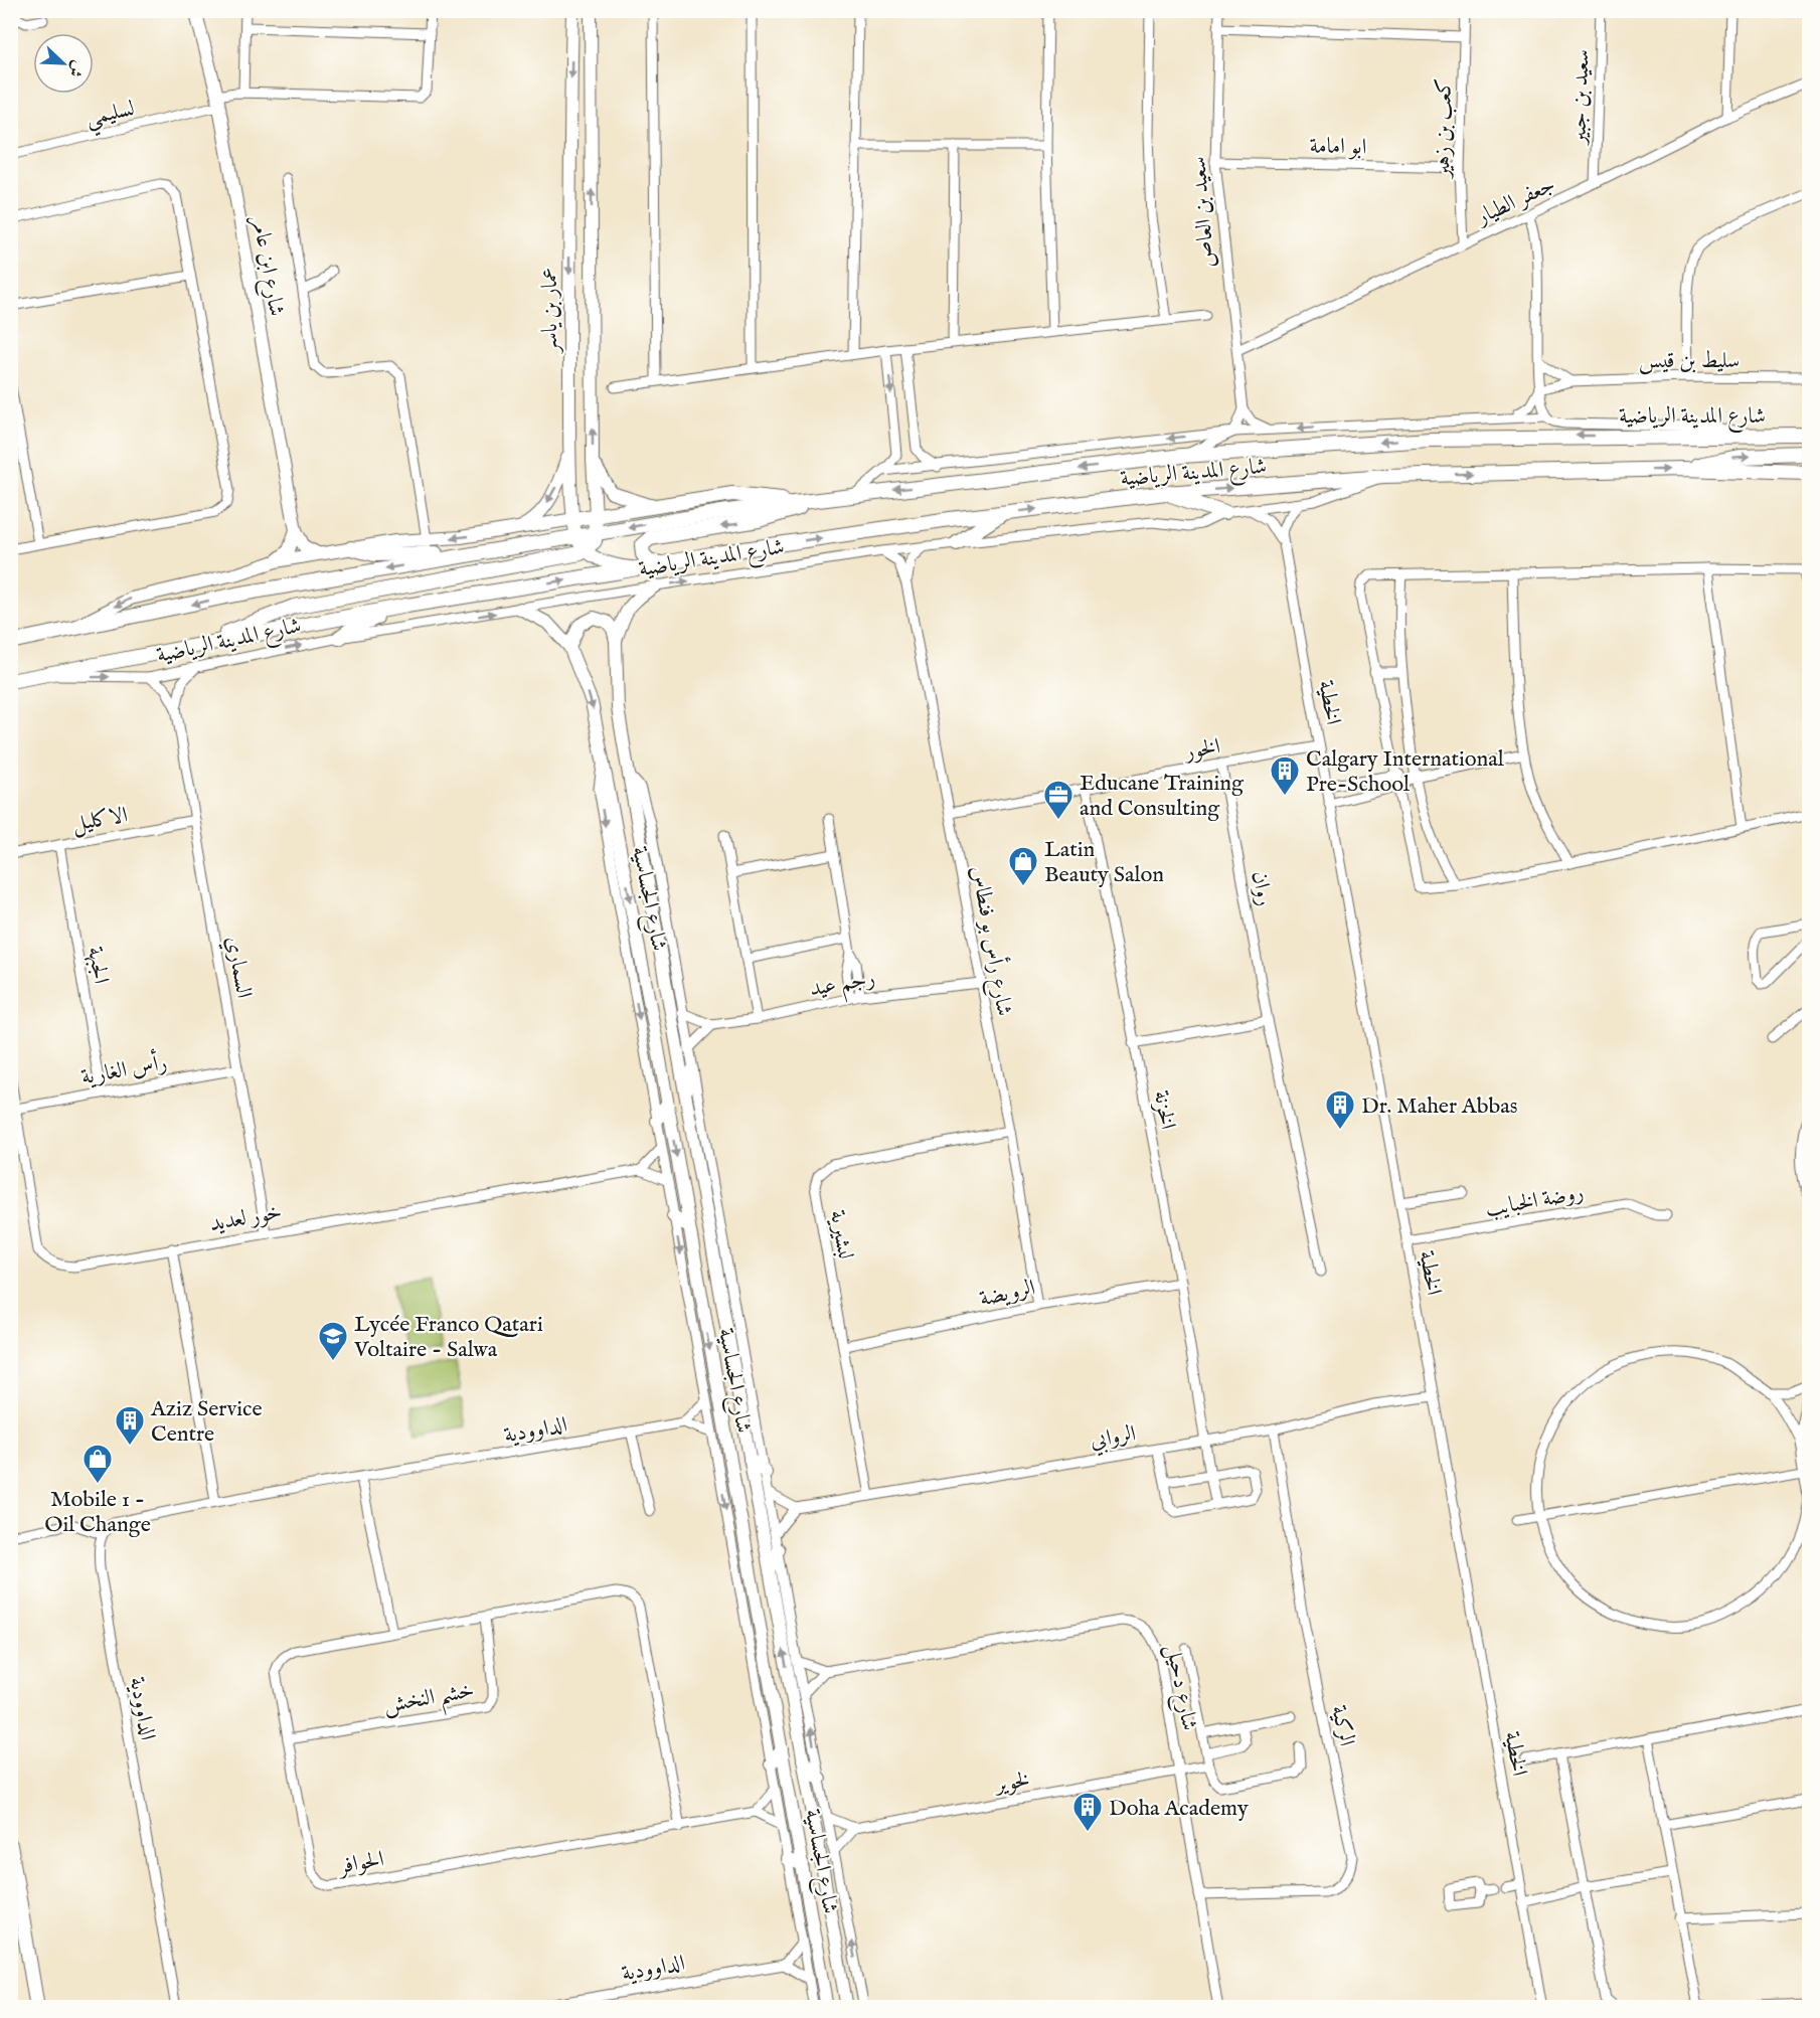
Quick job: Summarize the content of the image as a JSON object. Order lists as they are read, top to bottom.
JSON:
{
  "streets": {
    "main road": ["شارع المدينة الرياضية"],
    "street": [
      "سعيد بن جبير",
      "لسليمي",
      "كعب بن زهير",
      "ابو امامة",
      "جعفر الطيار",
      "سعيد بن العاص",
      "شارع ابن عامر",
      "عمار بن ياسر",
      "سليط بن قيس",
      "الخطية",
      "الخور",
      "الاكليل",
      "روان",
      "شارع الجساسية",
      "شارع رأس بو فنطاس",
      "الجبهة",
      "السماري",
      "رجم عيد",
      "رأس الغارية",
      "الخزنة",
      "روضة الخبايب",
      "خور لعديد",
      "لبشيرية",
      "الرويضة",
      "الداوودية",
      "الروابي",
      "شارع دحيل",
      "خشم النخش",
      "الركية",
      "لخوير",
      "الحوافر"
    ]
  },
  "crossings": [
    ["سعيد بن جبير", "جعفر الطيار"],
    ["لسليمي", "شارع ابن عامر"],
    ["كعب بن زهير", "ابو امامة"],
    ["كعب بن زهير", "جعفر الطيار"],
    ["ابو امامة", "سعيد بن العاص"],
    ["جعفر الطيار", "سعيد بن العاص"],
    ["سعيد بن العاص", "شارع المدينة الرياضية"],
    ["شارع ابن عامر", "شارع المدينة الرياضية"],
    ["عمار بن ياسر", "شارع المدينة الرياضية"],
    ["شارع المدينة الرياضية", "الخطية"],
    ["شارع المدينة الرياضية", "شارع رأس بو فنطاس"],
    ["شارع المدينة الرياضية", "السماري"],
    ["الخطية", "الخور"],
    ["الخطية", "روضة الخبايب"],
    ["الخطية", "الروابي"],
    ["الخور", "روان"],
    ["الخور", "شارع رأس بو فنطاس"],
    ["الخور", "الخزنة"],
    ["الاكليل", "الجبهة"],
    ["الاكليل", "السماري"],
    ["شارع الجساسية", "رجم عيد"],
    ["شارع الجساسية", "الداوودية"],
    ["شارع الجساسية", "شارع دحيل"],
    ["شارع رأس بو فنطاس", "رجم عيد"],
    ["شارع رأس بو فنطاس", "لبشيرية"],
    ["شارع رأس بو فنطاس", "الرويضة"],
    ["الجبهة", "رأس الغارية"],
    ["السماري", "رأس الغارية"],
    ["السماري", "خور لعديد"],
    ["رأس الغارية", "خور لعديد"],
    ["الخزنة", "الرويضة"],
    ["الخزنة", "الروابي"],
    ["لبشيرية", "الرويضة"],
    ["لبشيرية", "الروابي"],
    ["الروابي", "الركية"],
    ["شارع دحيل", "الركية"],
    ["شارع دحيل", "لخوير"],
    ["خشم النخش", "الحوافر"]
  ],
  "places": {
    "building": [
      "Calgary International Pre-School",
      "Dr. Maher Abbas",
      "Aziz Service Centre",
      "Doha Academy"
    ],
    "office": ["Educane Training and Consulting"],
    "shop": ["Latin Beauty Salon", "Mobile 1 - Oil Change"],
    "school or university": ["Lycée Franco Qatari Voltaire - Salwa"]
  },
  "north": "bottom right"
}
